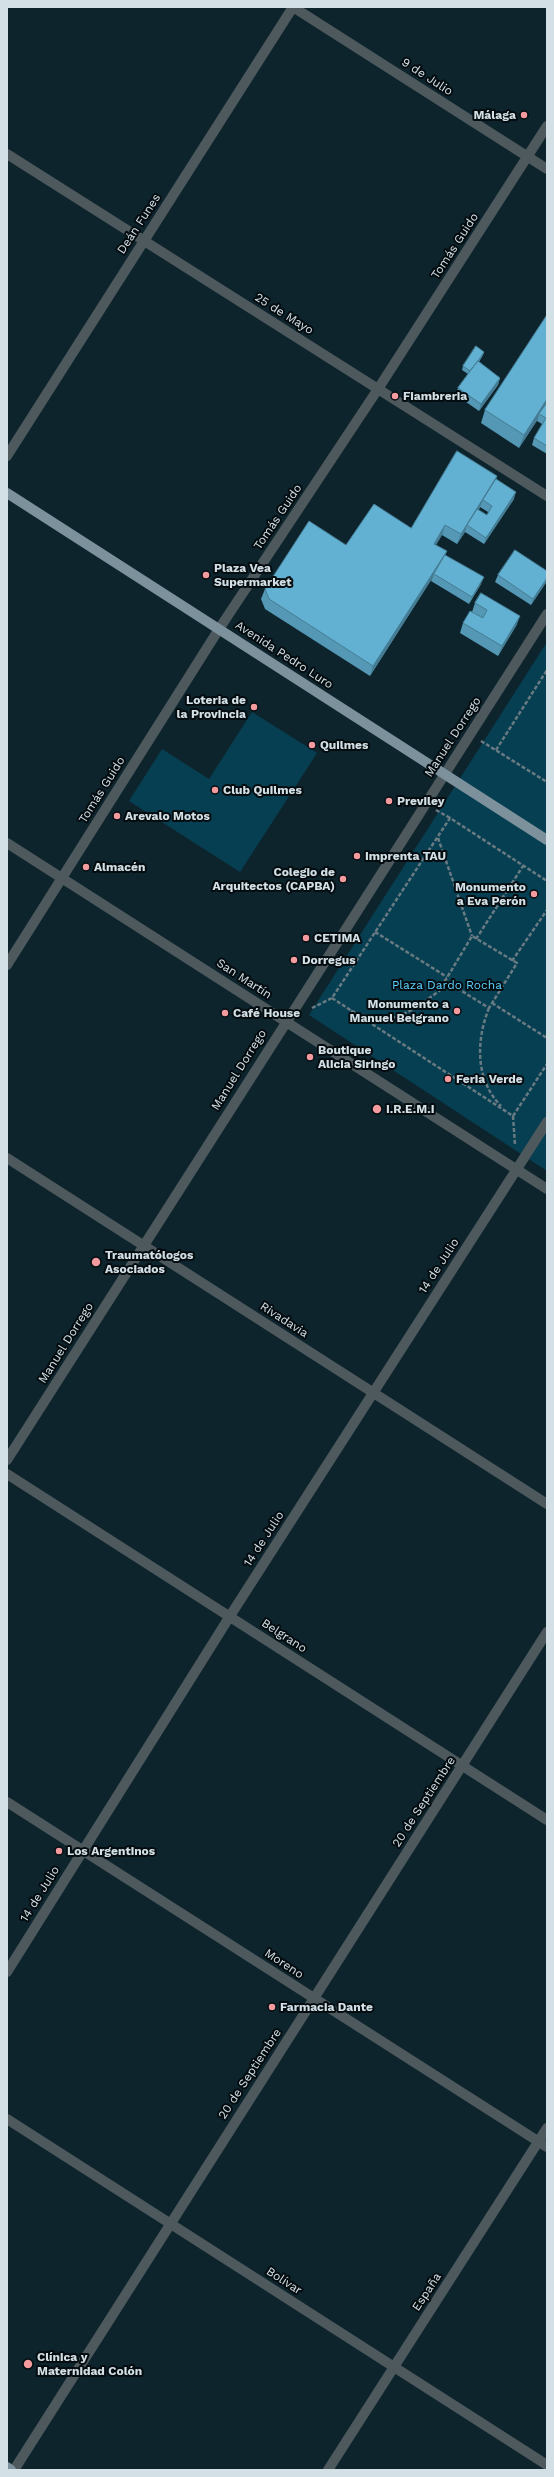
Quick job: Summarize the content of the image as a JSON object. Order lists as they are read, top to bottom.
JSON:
{
  "streets": {
    "main road": ["Avenida Pedro Luro"],
    "street": [
      "9 de Julio",
      "Deán Funes",
      "Tomás Guido",
      "25 de Mayo",
      "Manuel Dorrego",
      "San Martín",
      "14 de Julio",
      "Rivadavia",
      "Belgrano",
      "20 de Septiembre",
      "Moreno",
      "Bolívar",
      "España"
    ]
  },
  "crossings": [
    ["9 de Julio", "Deán Funes"],
    ["9 de Julio", "Tomás Guido"],
    ["Deán Funes", "25 de Mayo"],
    ["Tomás Guido", "25 de Mayo"],
    ["Tomás Guido", "Avenida Pedro Luro"],
    ["Tomás Guido", "San Martín"],
    ["Avenida Pedro Luro", "Manuel Dorrego"],
    ["Manuel Dorrego", "San Martín"],
    ["Manuel Dorrego", "Rivadavia"],
    ["San Martín", "14 de Julio"],
    ["14 de Julio", "Rivadavia"],
    ["14 de Julio", "Belgrano"],
    ["14 de Julio", "Moreno"],
    ["Belgrano", "20 de Septiembre"],
    ["20 de Septiembre", "Moreno"],
    ["20 de Septiembre", "Bolívar"],
    ["Moreno", "España"],
    ["Bolívar", "España"]
  ],
  "parks": ["Plaza Dardo Rocha"],
  "places": [
    "Málaga",
    "Fiambreria",
    "Plaza Vea Supermarket",
    "Loteria de la Provincia",
    "Quilmes",
    "Club Quilmes",
    "Previley",
    "Arevalo Motos",
    "Imprenta TAU",
    "Almacén",
    "Colegio de Arquitectos (CAPBA)",
    "Monumento a Eva Perón",
    "CETIMA",
    "Dorregus",
    "Monumento a Manuel Belgrano",
    "Café House",
    "Boutique Alicia Siringo",
    "Feria Verde",
    "I.R.E.M.I",
    "Traumatólogos Asociados",
    "Los Argentinos",
    "Farmacia Dante",
    "Clínica y Maternidad Colón"
  ]
}
